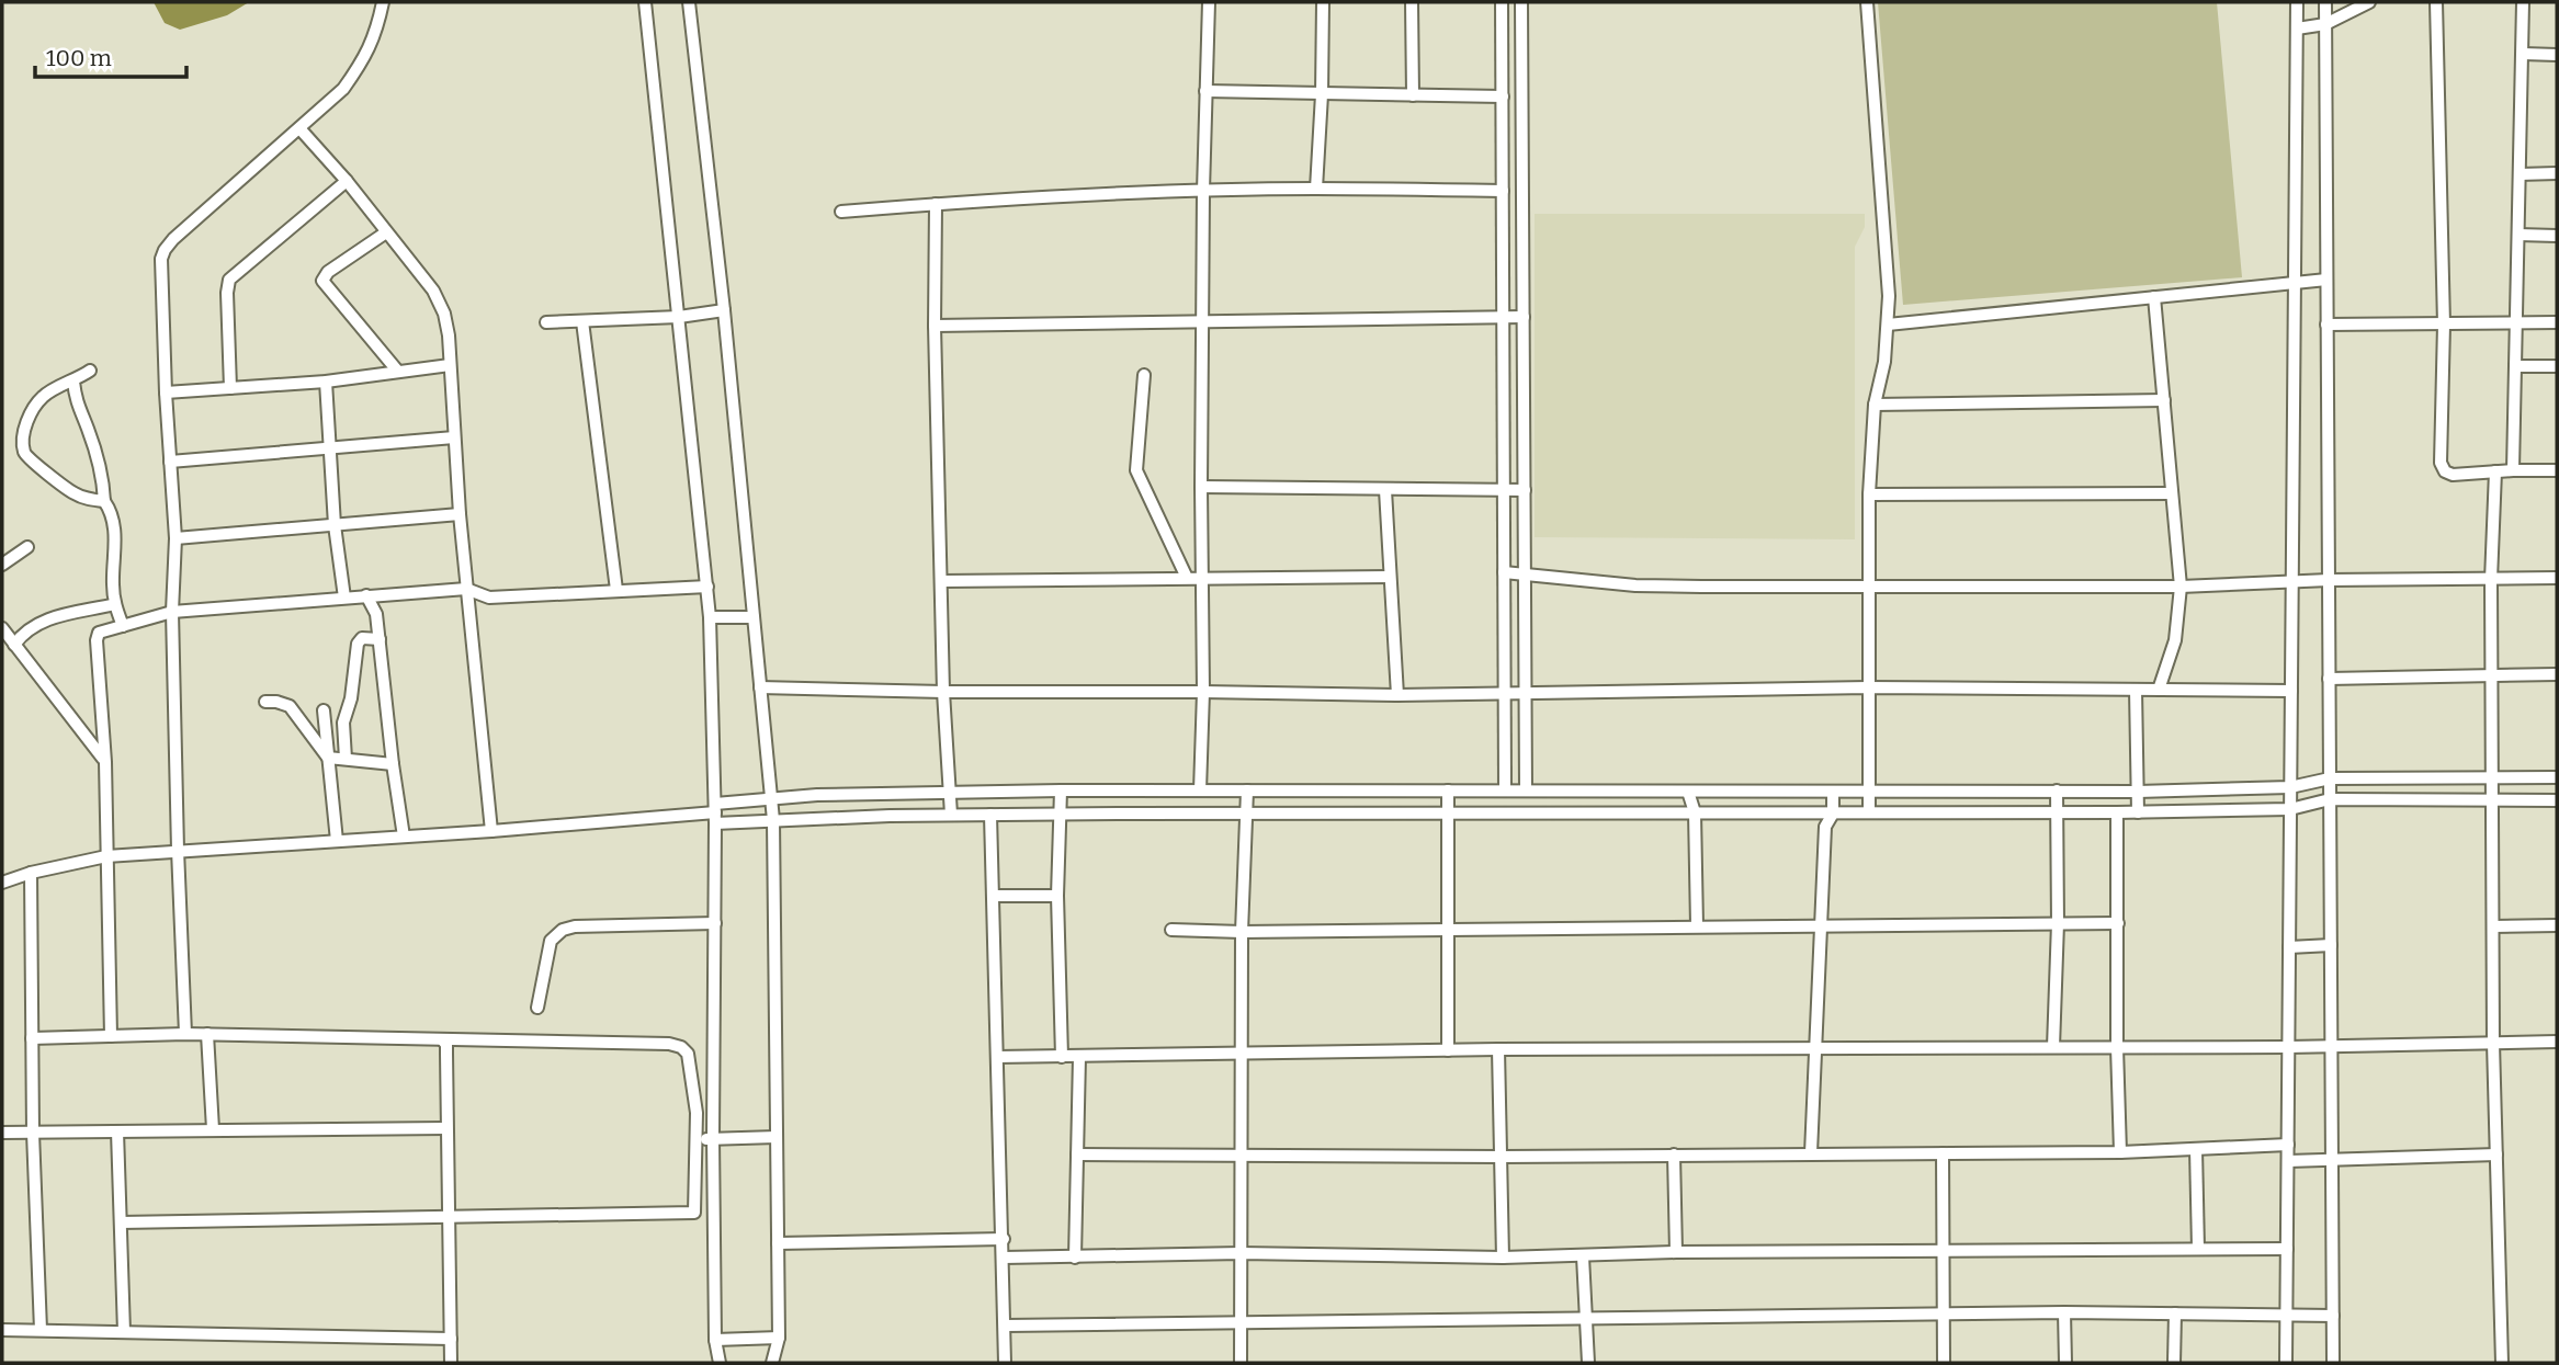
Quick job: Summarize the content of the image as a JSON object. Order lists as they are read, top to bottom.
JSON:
{
  "scale_bar": "100 m"
}
